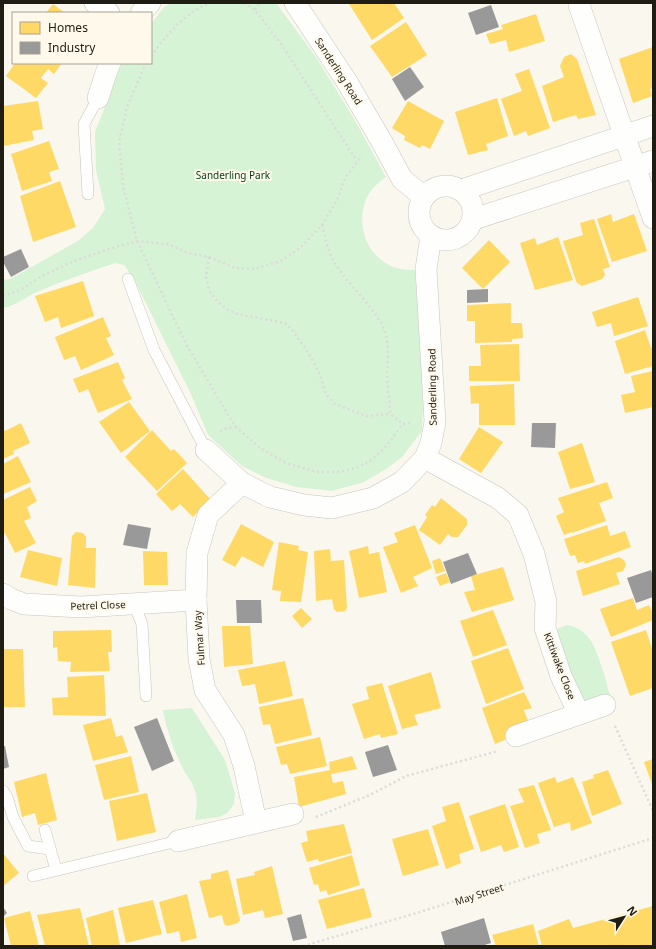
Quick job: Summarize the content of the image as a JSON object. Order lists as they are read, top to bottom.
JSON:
{
  "streets": {
    "street": [
      "Sanderling Road",
      "Petrel Close",
      "Fulmar Way",
      "Kittiwake Close"
    ],
    "path": ["May Street"]
  },
  "crossings": [
    ["Sanderling Road", "Fulmar Way"],
    ["Sanderling Road", "Kittiwake Close"],
    ["Petrel Close", "Fulmar Way"]
  ],
  "parks": ["Sanderling Park"],
  "legend": ["Homes", "Industry"],
  "north": "top right"
}
